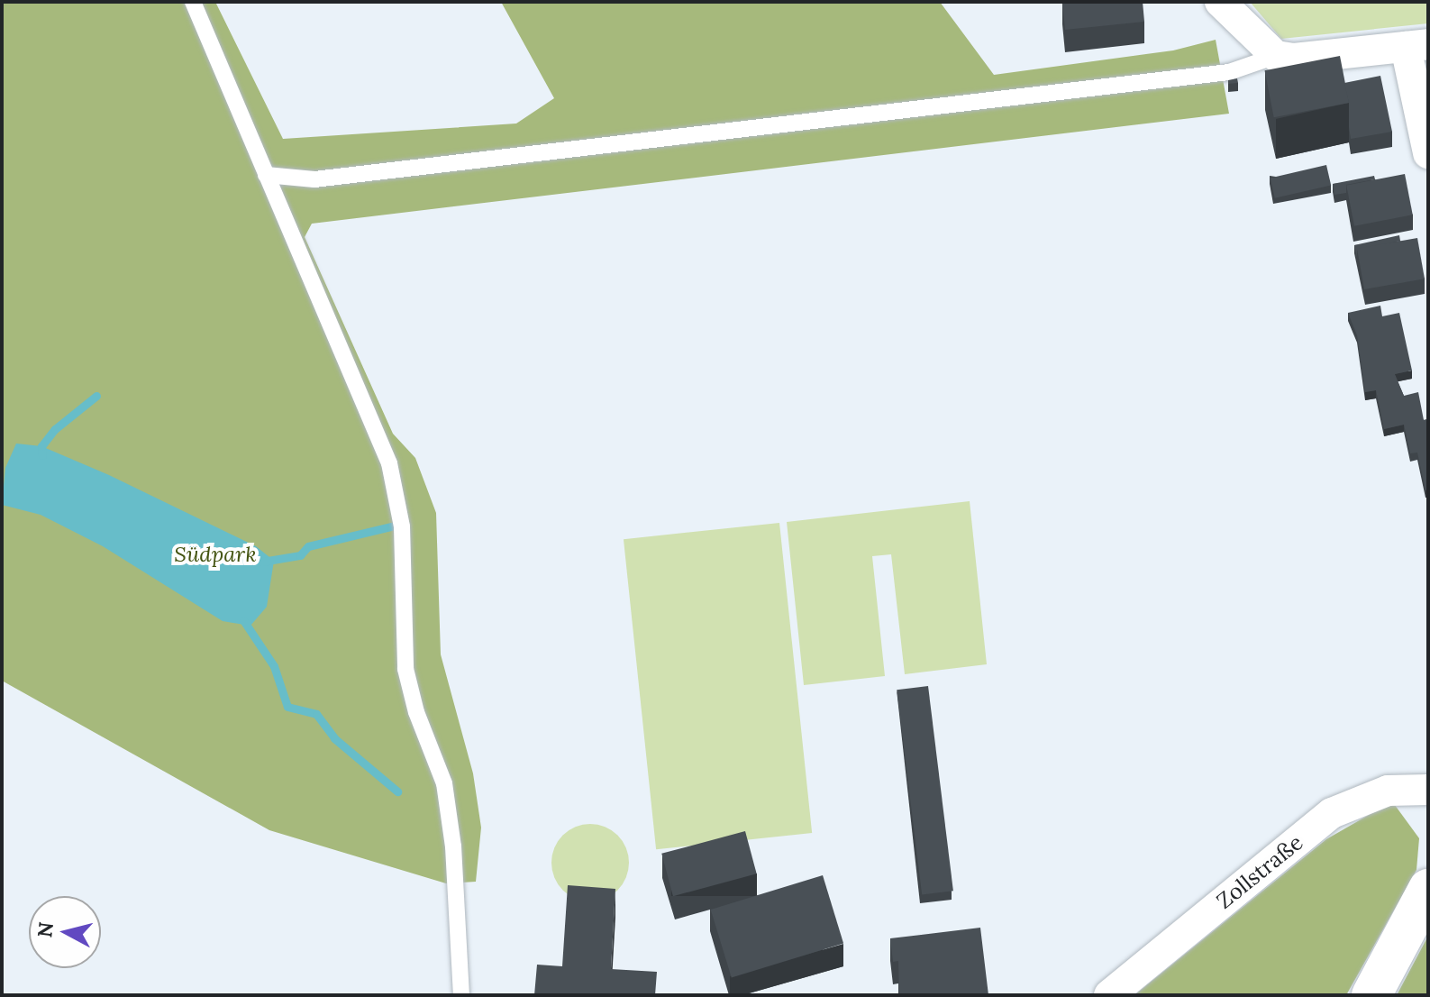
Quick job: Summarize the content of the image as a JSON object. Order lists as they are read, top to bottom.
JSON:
{
  "streets": {
    "street": ["Zollstraße"]
  },
  "parks": ["Südpark"],
  "north": "left"
}
